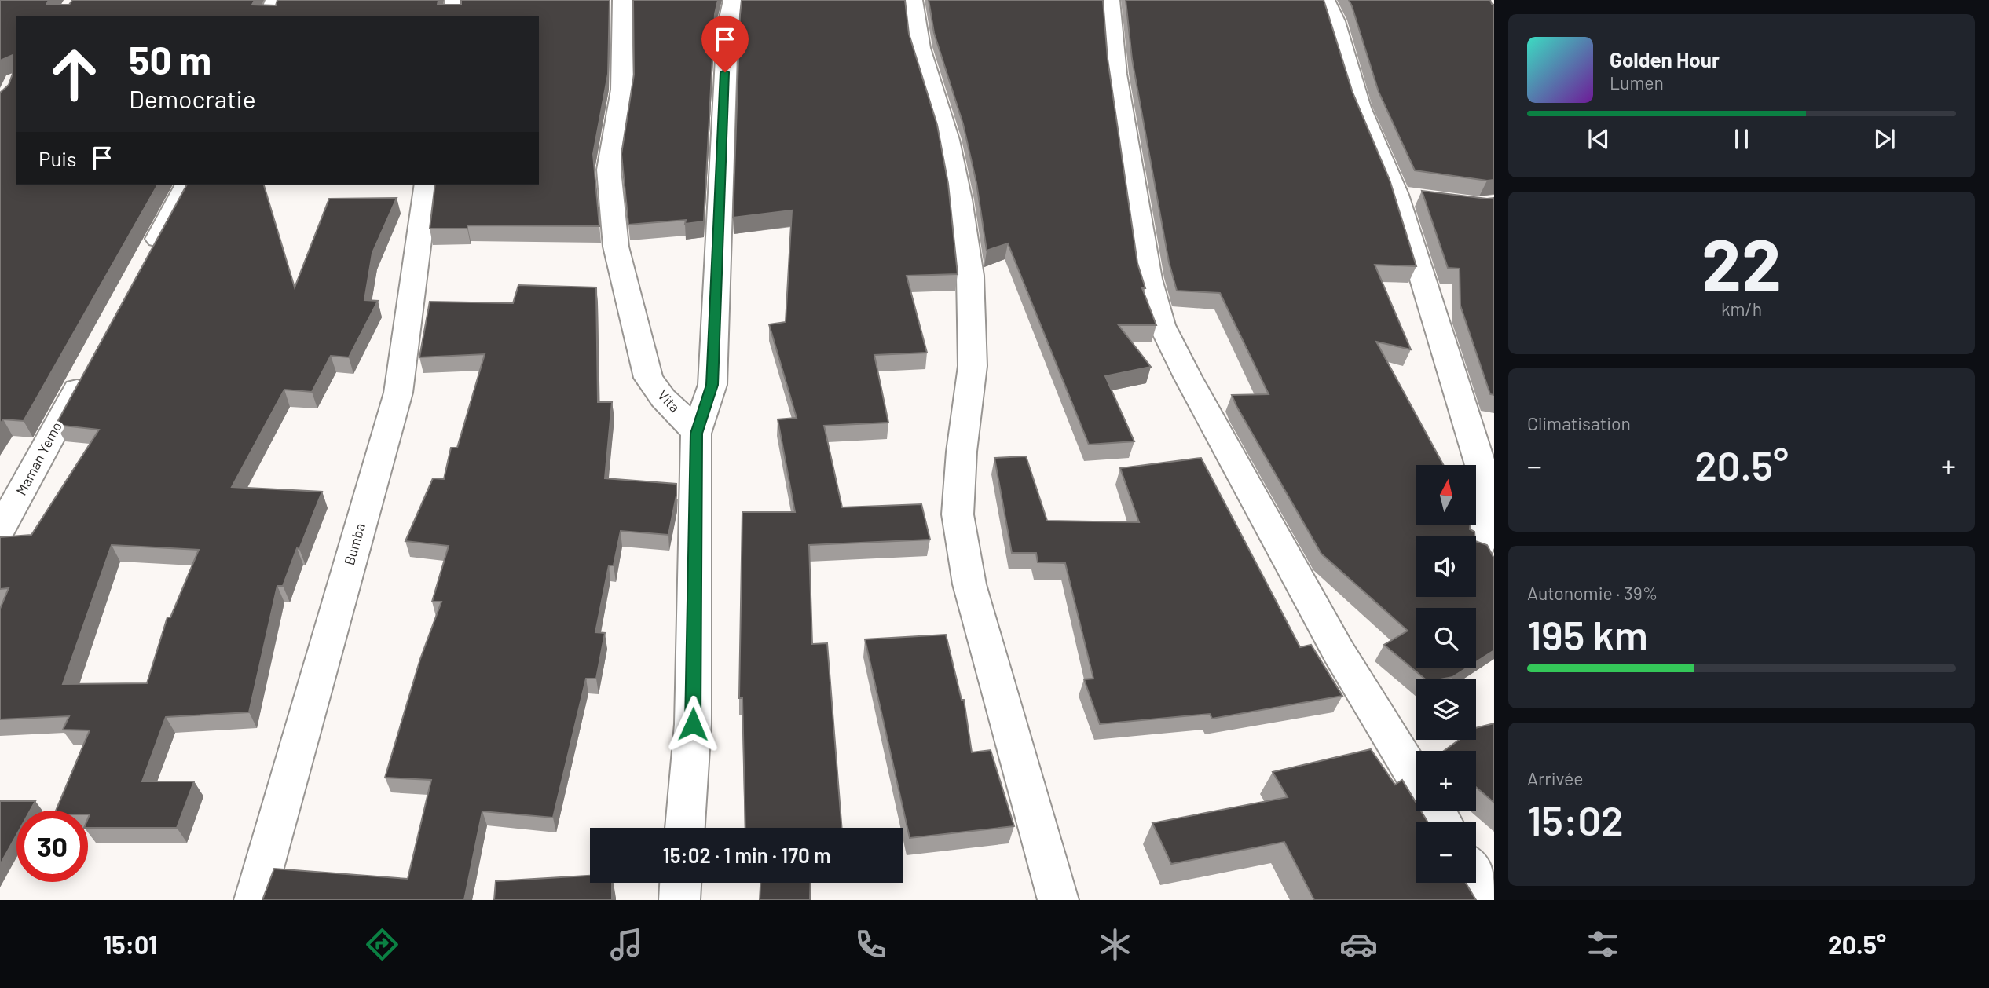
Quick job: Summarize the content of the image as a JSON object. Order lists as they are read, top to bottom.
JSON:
{
  "streets": {
    "street": ["Vita", "Maman Yemo", "Bumba"]
  },
  "north": "top",
  "page": {
    "turn": ["50 m", "Democratie"],
    "song": ["Golden Hour", "Lumen"],
    "then": "Puis",
    "tile": [
      ["22", "km/h"],
      "Climatisation",
      ["Autonomie · 39%", "195 km"],
      ["Arrivée", "15:02"]
    ],
    "heat": ["−", "20.5°", "+"],
    "map_buttons": ["+", "−"],
    "limit": "30",
    "trip": "15:02 · 1 min · 170 m",
    "tabs": ["15:01", "20.5°"]
  }
}
